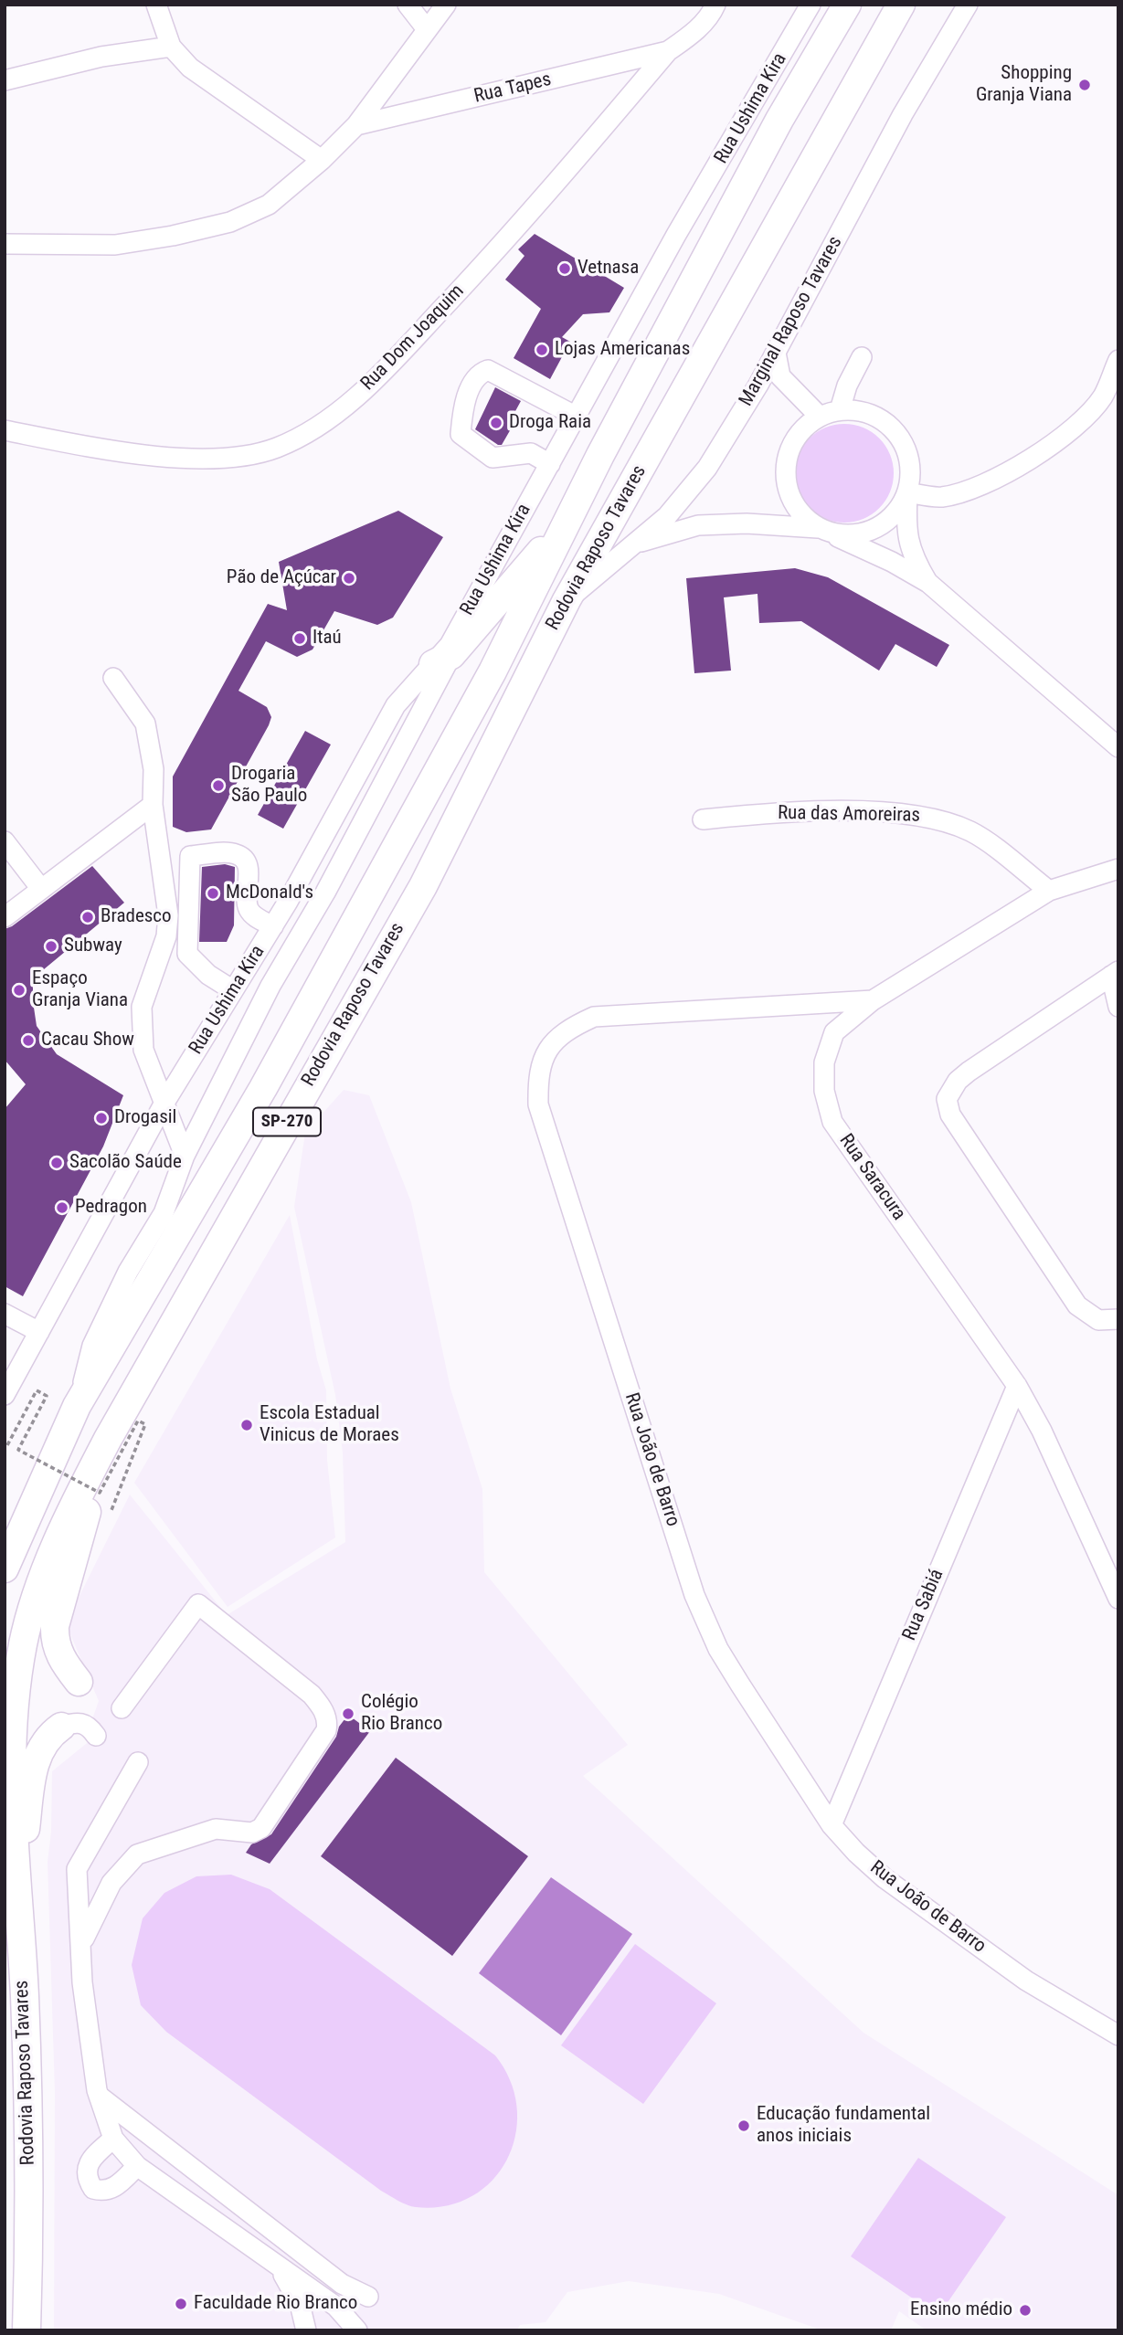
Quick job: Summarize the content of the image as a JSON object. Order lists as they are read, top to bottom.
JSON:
{
  "streets": {
    "highway": ["Rodovia Raposo Tavares", "SP-270"],
    "street": [
      "Rua Tapes",
      "Rua Ushima Kira",
      "Marginal Raposo Tavares",
      "Rua Dom Joaquim",
      "Rua das Amoreiras",
      "Rua Saracura",
      "Rua João de Barro",
      "Rua Sabiá"
    ]
  },
  "crossings": [
    ["Rua Tapes", "Rua Dom Joaquim"],
    ["Marginal Raposo Tavares", "Rodovia Raposo Tavares"],
    ["Rua das Amoreiras", "Rua Saracura"],
    ["Rua Saracura", "Rua João de Barro"],
    ["Rua Saracura", "Rua Sabiá"],
    ["Rua João de Barro", "Rua Sabiá"]
  ],
  "places": [
    "Shopping Granja Viana",
    "Vetnasa",
    "Lojas Americanas",
    "Droga Raia",
    "Pão de Açúcar",
    "Itaú",
    "Drogaria São Paulo",
    "McDonald's",
    "Bradesco",
    "Subway",
    "Espaço Granja Viana",
    "Cacau Show",
    "Drogasil",
    "Sacolão Saúde",
    "Pedragon",
    "Escola Estadual Vinicus de Moraes",
    "Colégio Rio Branco",
    "Educação fundamental anos iniciais",
    "Faculdade Rio Branco",
    "Ensino médio"
  ]
}
